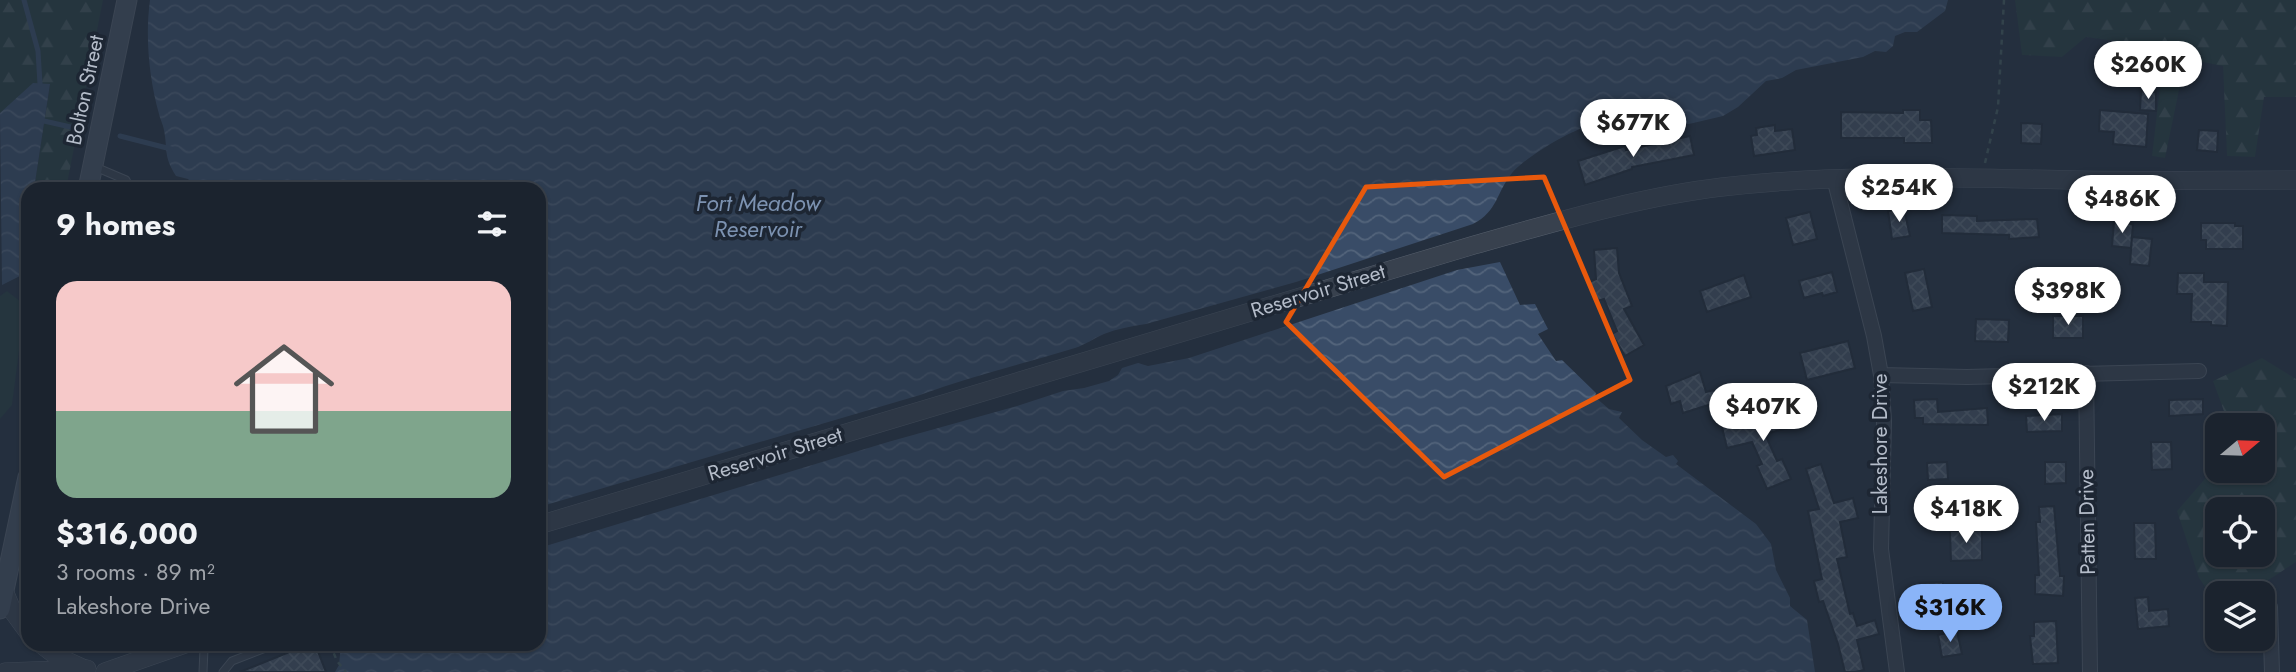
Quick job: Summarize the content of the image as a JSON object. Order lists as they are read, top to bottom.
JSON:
{
  "streets": {
    "main road": ["Bolton Street"],
    "street": ["Reservoir Street", "Lakeshore Drive", "Patten Drive"]
  },
  "crossings": [
    ["Reservoir Street", "Lakeshore Drive"]
  ],
  "water": ["Fort Meadow Reservoir"],
  "north": "right",
  "page": {
    "price": [
      "$260K",
      "$677K",
      "$254K",
      "$486K",
      "$398K",
      "$212K",
      "$407K",
      "$418K",
      "$316K"
    ],
    "heading": "9 homes",
    "list": [
      {
        "name": "$316,000",
        "note": "3 rooms · 89 m² · Lakeshore Drive"
      }
    ]
  }
}
